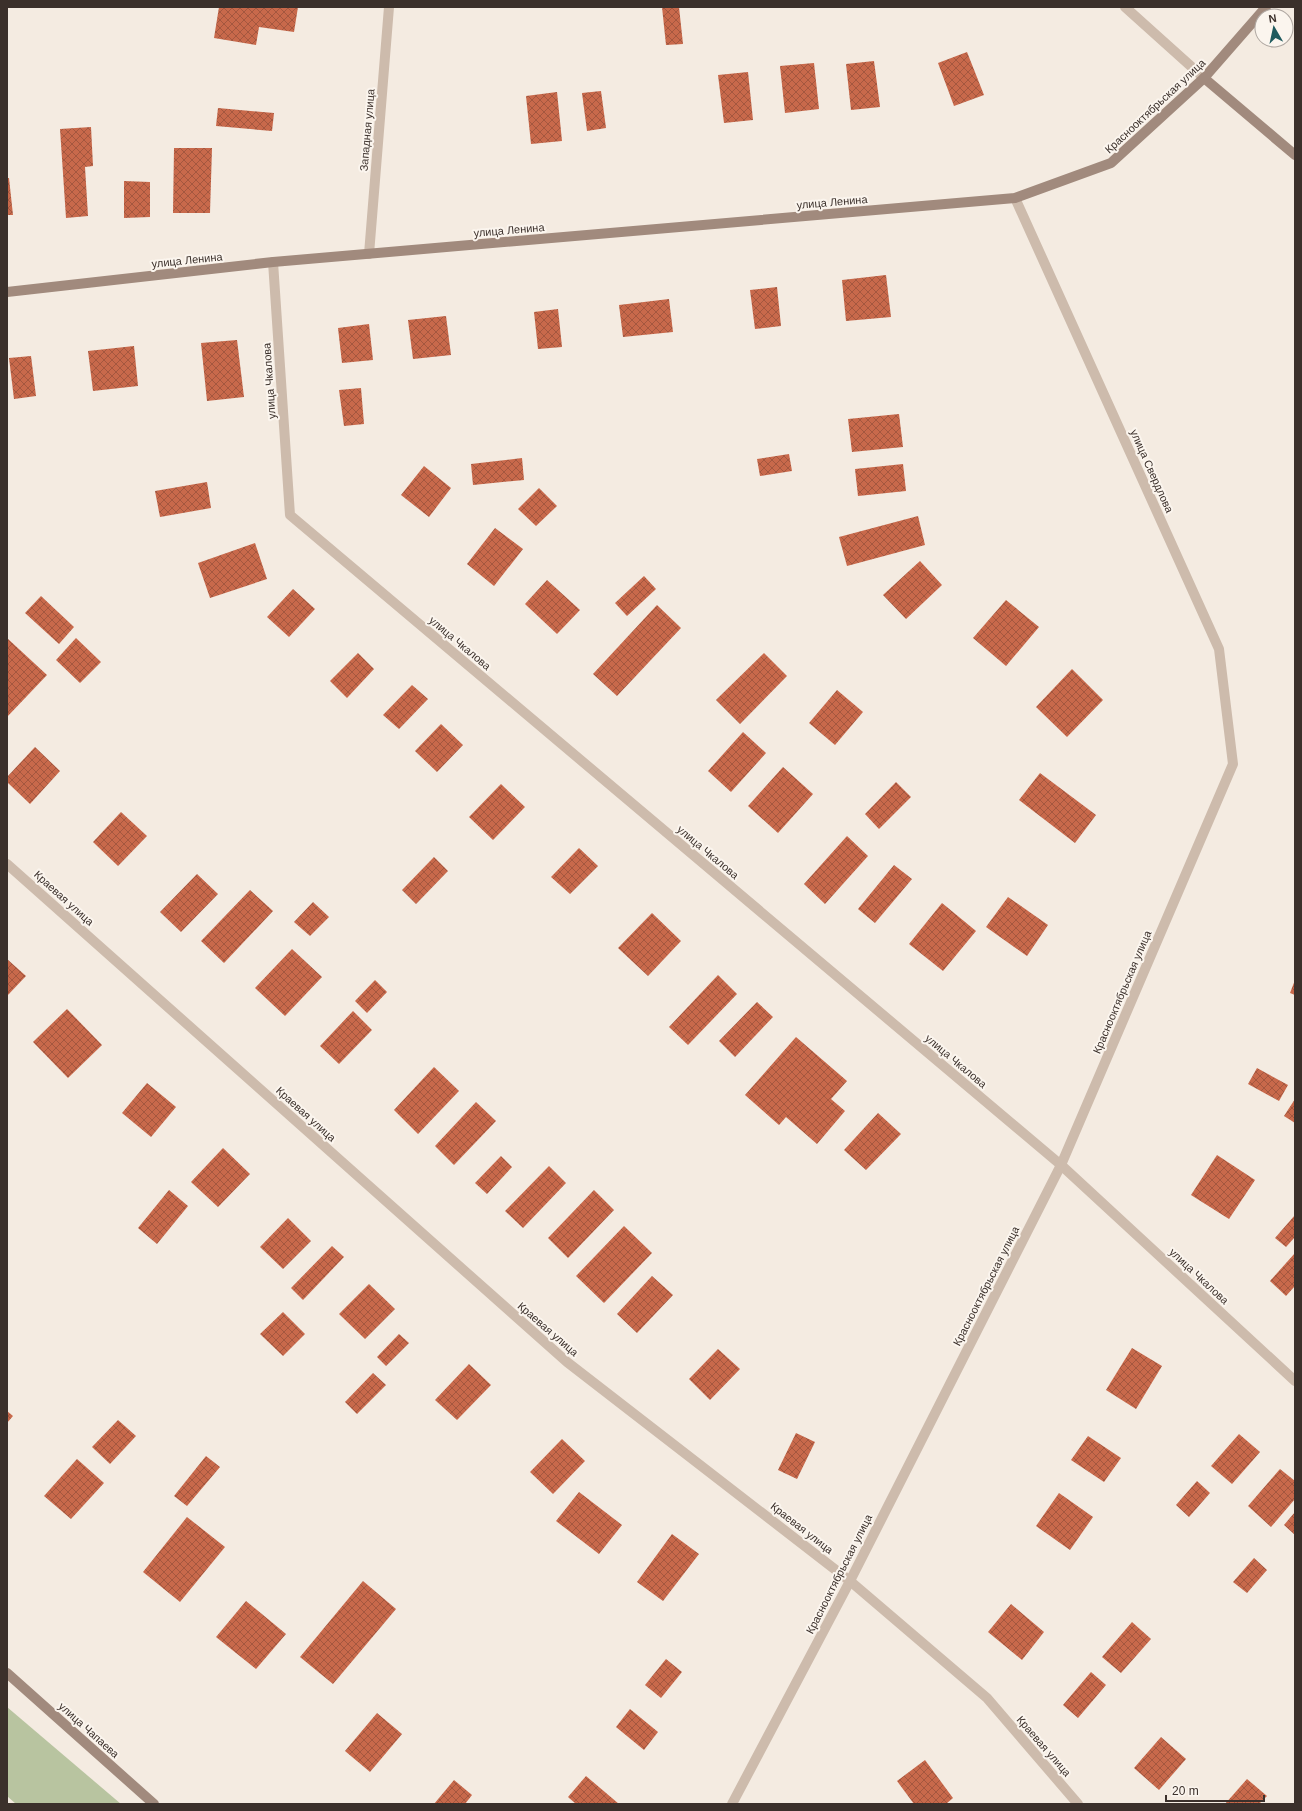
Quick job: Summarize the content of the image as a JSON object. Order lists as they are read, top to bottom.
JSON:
{
  "streets": {
    "main road": ["Краснооктябрьская улица", "улица Ленина", "улица Чапаева"],
    "street": [
      "Западная улица",
      "улица Чкалова",
      "улица Свердлова",
      "Краевая улица"
    ]
  },
  "crossings": [
    ["Краснооктябрьская улица", "улица Ленина"],
    ["Краснооктябрьская улица", "улица Чкалова"],
    ["Краснооктябрьская улица", "улица Свердлова"],
    ["Краснооктябрьская улица", "Краевая улица"],
    ["Западная улица", "улица Ленина"],
    ["улица Ленина", "улица Чкалова"],
    ["улица Ленина", "улица Свердлова"]
  ],
  "scale_bar": "20 m",
  "north": "top"
}
